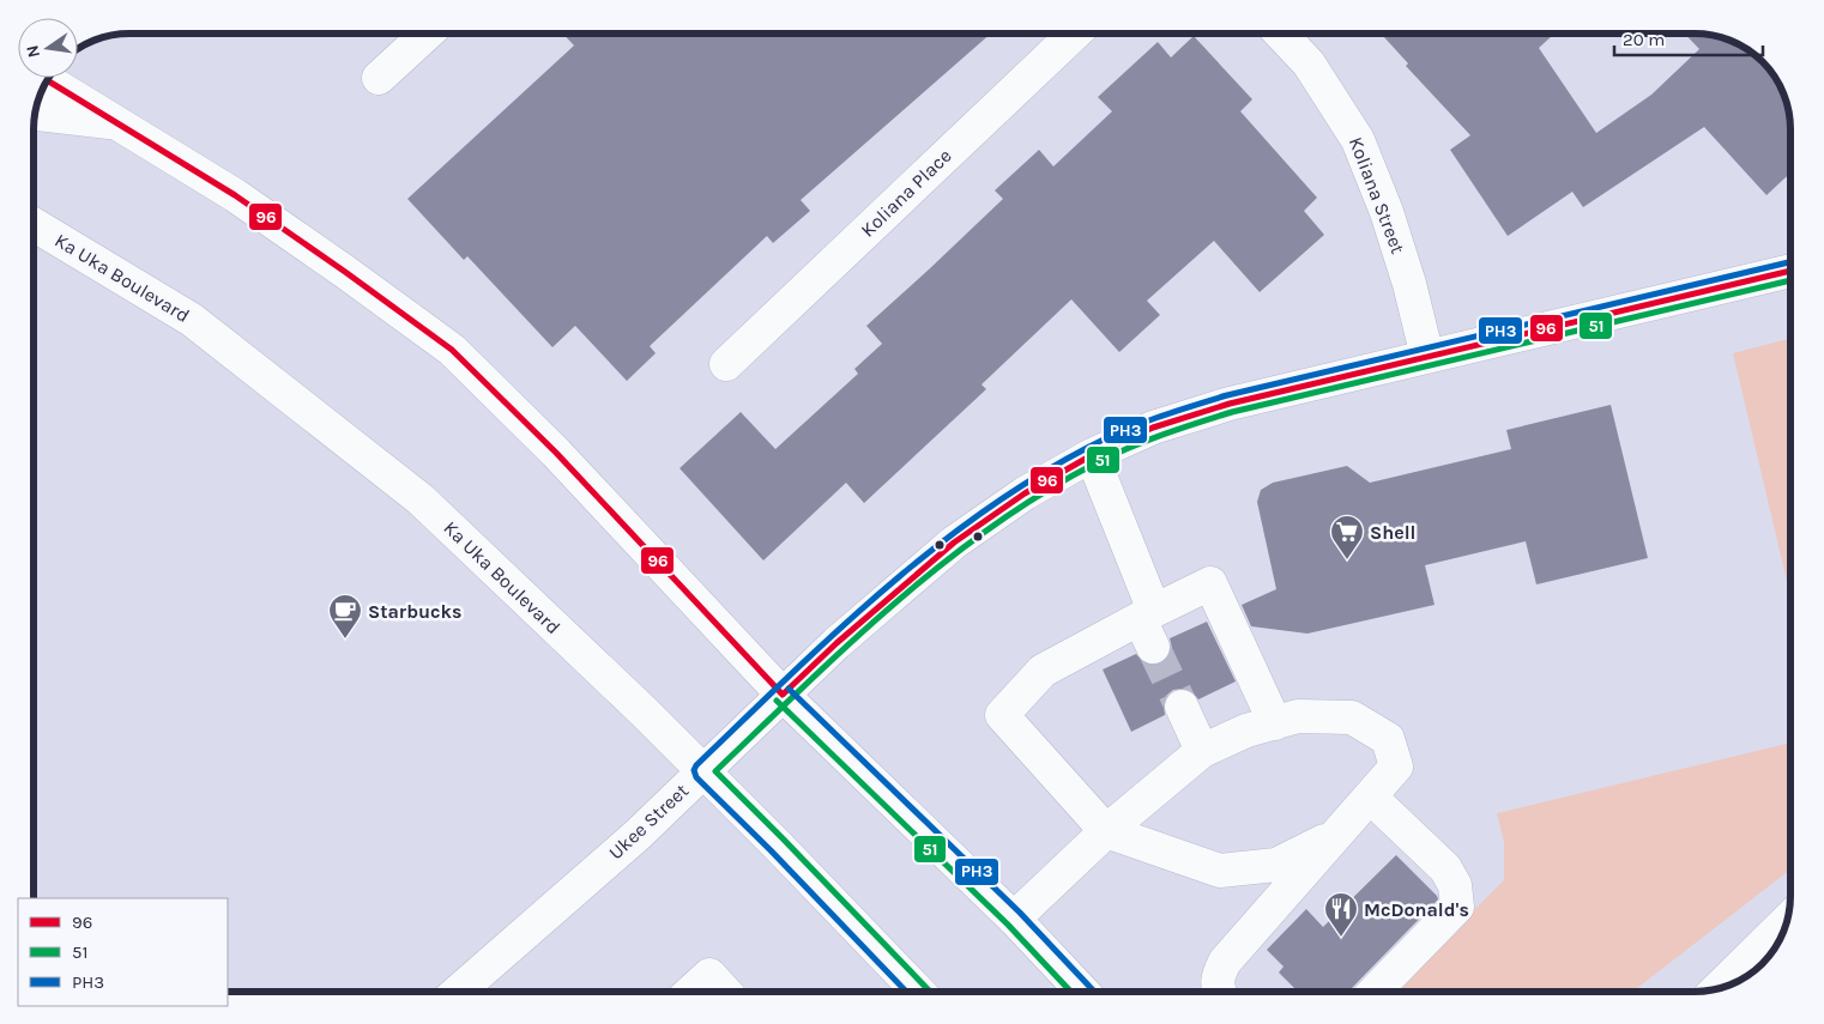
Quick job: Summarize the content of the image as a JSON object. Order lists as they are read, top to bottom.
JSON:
{
  "streets": {
    "main road": [
      "Koliana Place",
      "Koliana Street",
      "Ka Uka Boulevard",
      "Ukee Street"
    ]
  },
  "crossings": [
    ["Koliana Street", "Ukee Street"],
    ["Ka Uka Boulevard", "Ukee Street"]
  ],
  "places": {
    "supermarket": ["Shell"],
    "cafe": ["Starbucks"],
    "restaurant": ["McDonald's"]
  },
  "lines": ["transit line 96", "transit line PH3", "transit line 51"],
  "legend": ["96", "51", "PH3"],
  "scale_bar": "20 m",
  "north": "left"
}
